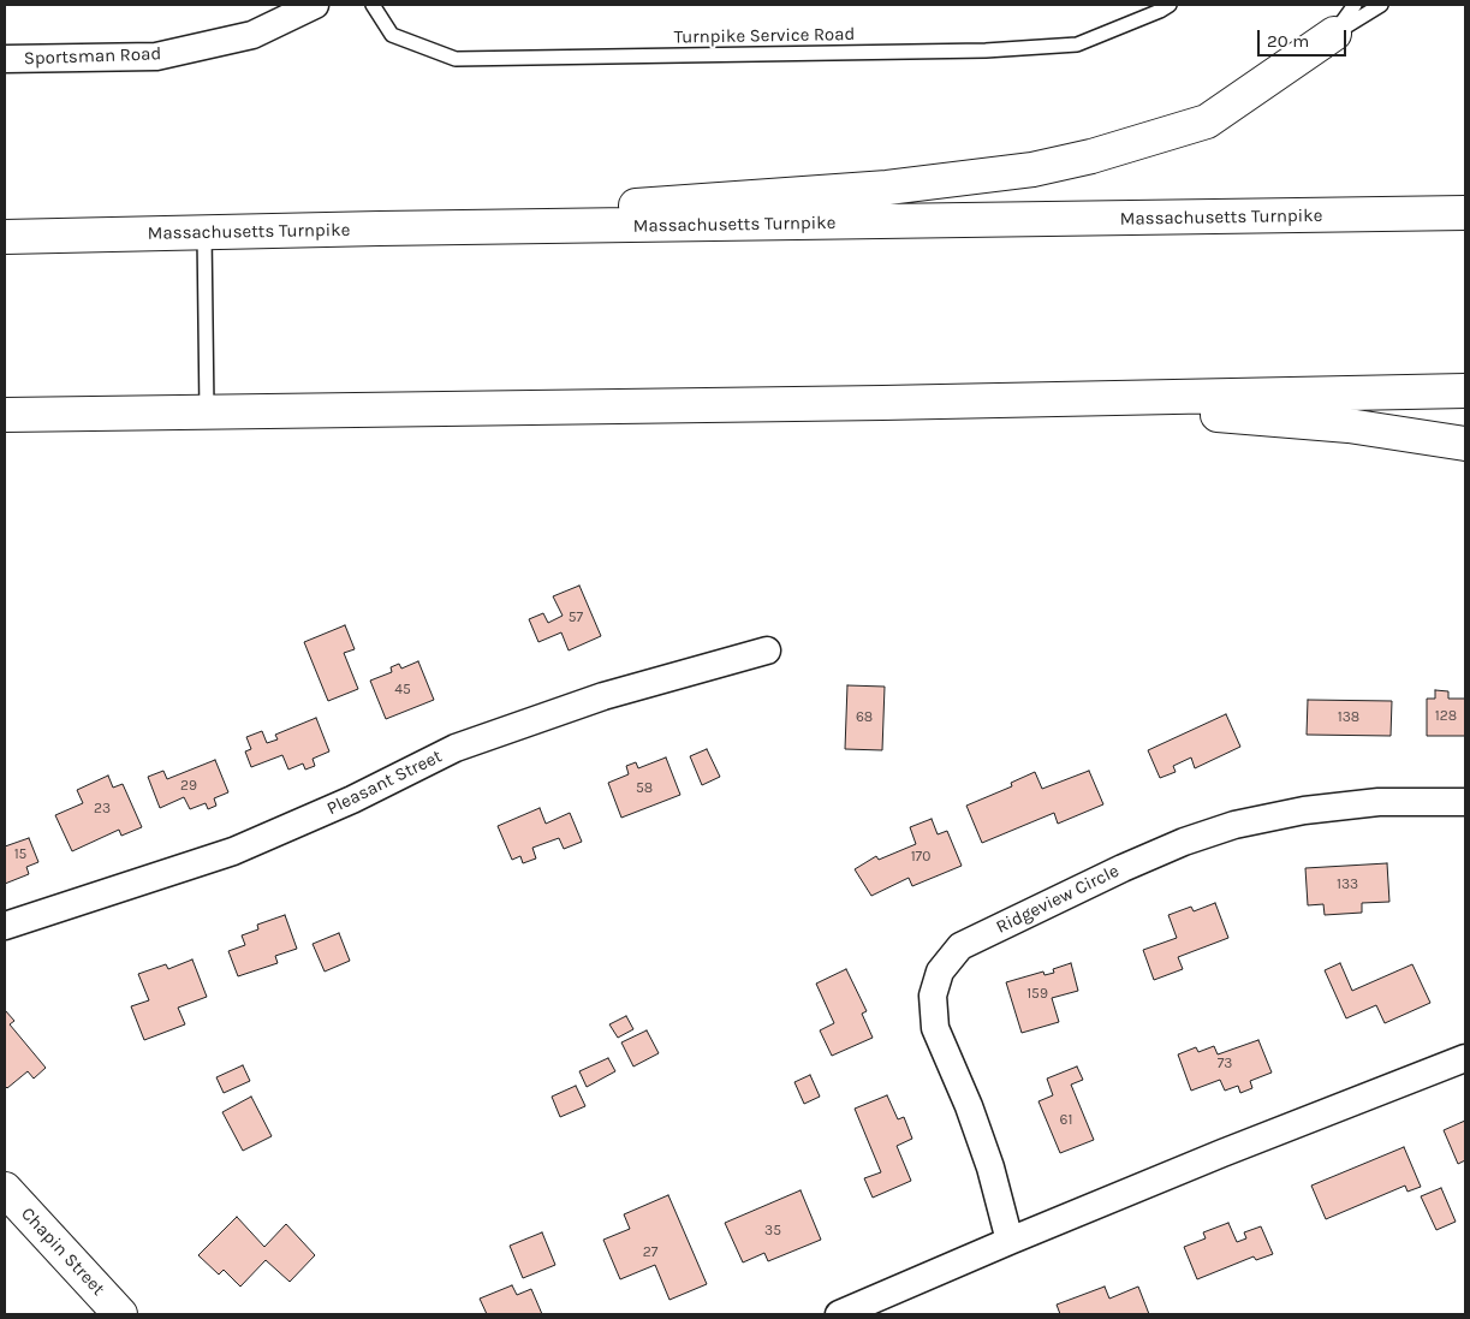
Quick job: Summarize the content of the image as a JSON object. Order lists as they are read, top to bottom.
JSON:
{
  "streets": {
    "main road": ["Massachusetts Turnpike", "Chapin Street"],
    "street": ["Sportsman Road", "Pleasant Street", "Ridgeview Circle"],
    "lane": ["Turnpike Service Road"]
  },
  "house_numbers": [
    "57",
    "45",
    "128",
    "68",
    "138",
    "29",
    "58",
    "23",
    "15",
    "170",
    "133",
    "159",
    "73",
    "61",
    "35",
    "27"
  ],
  "scale_bar": "20 m"
}
